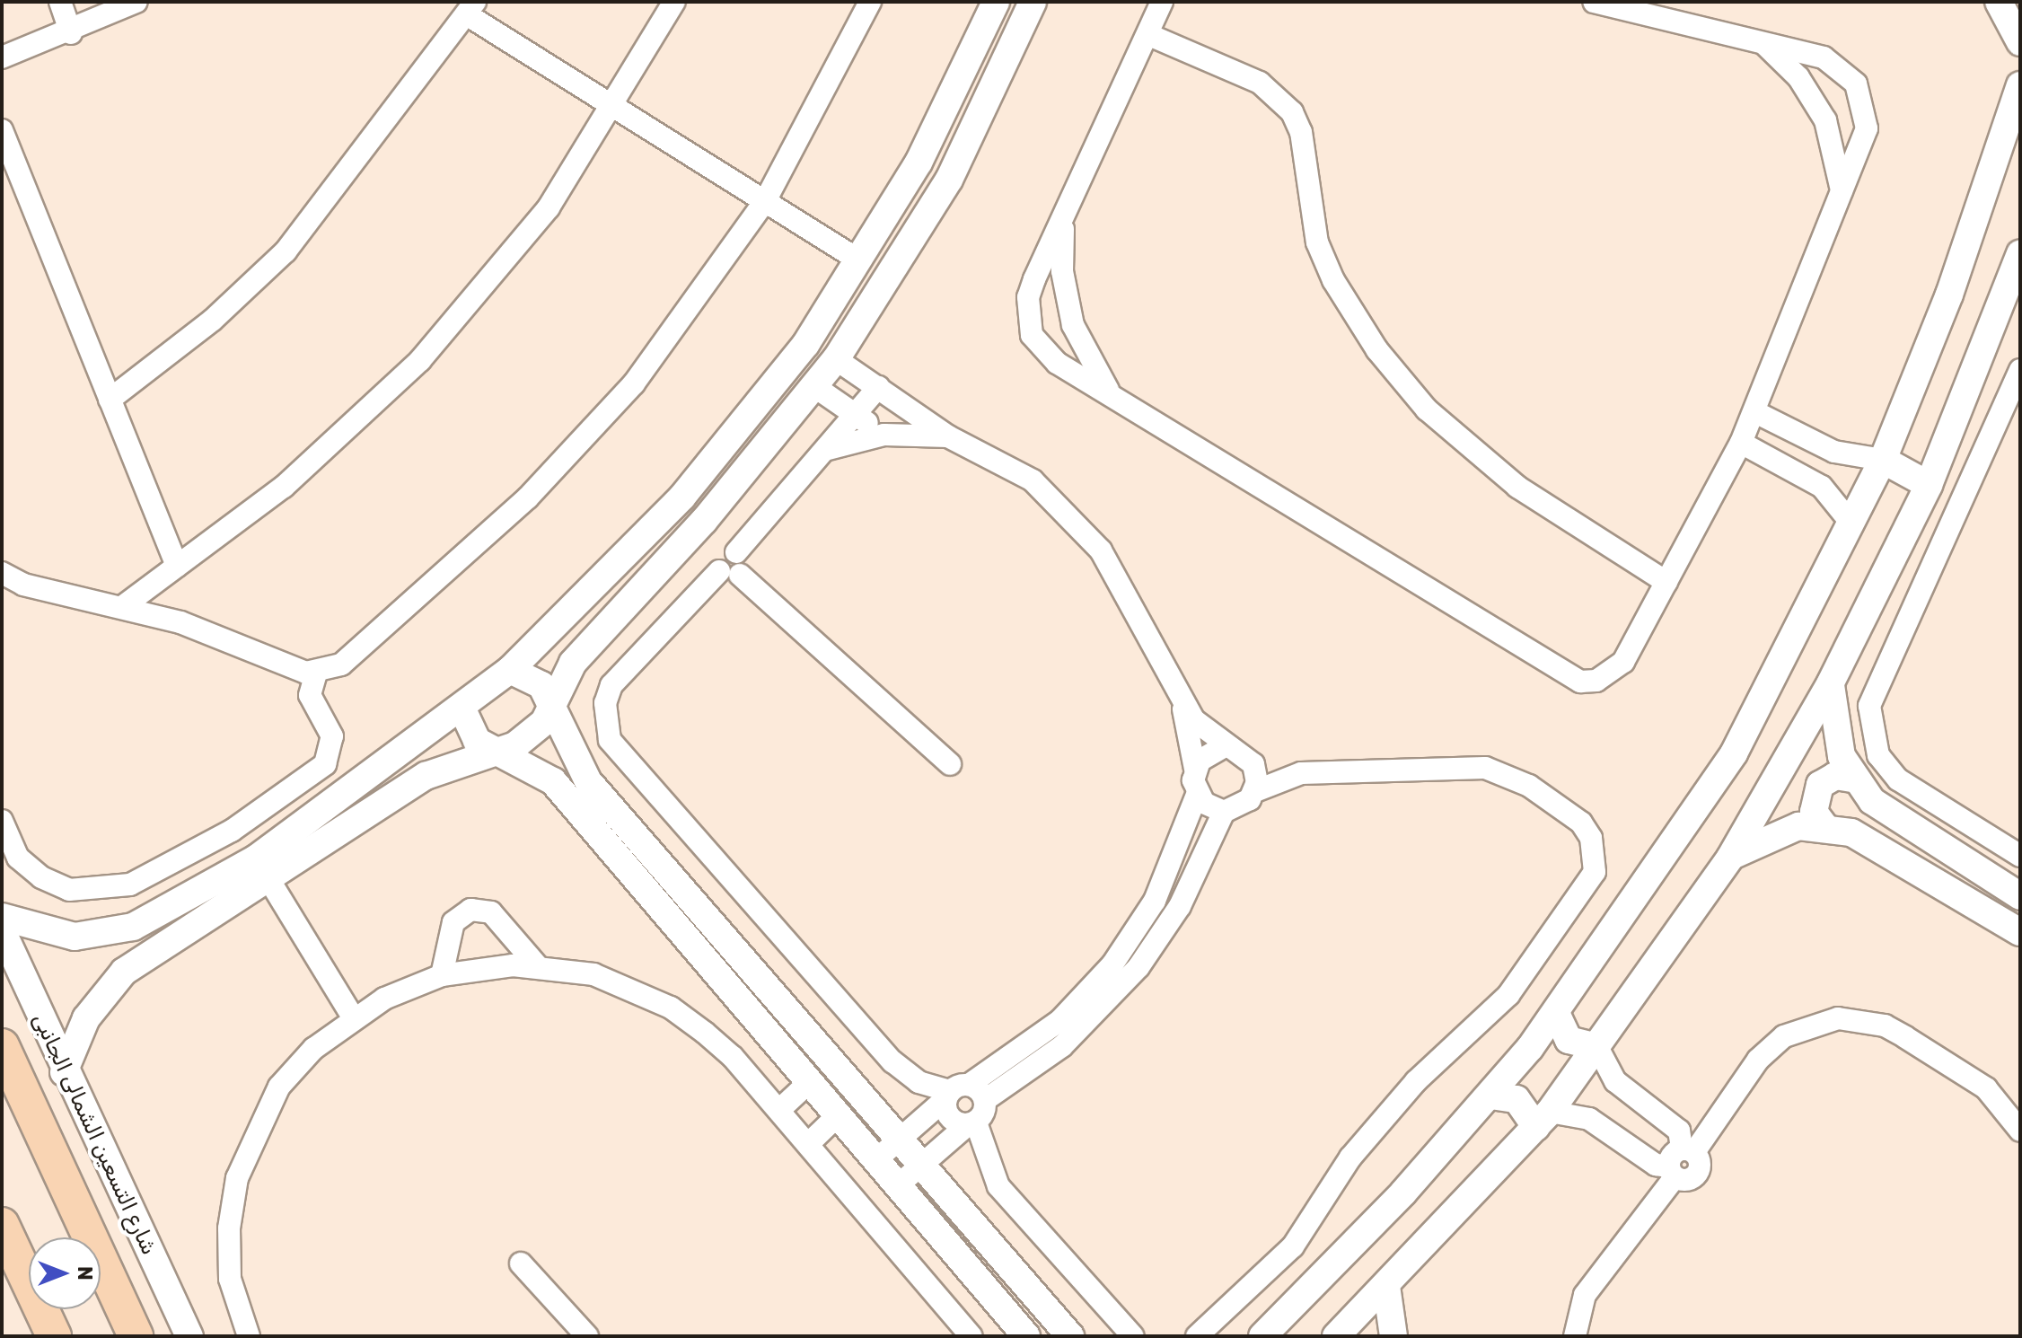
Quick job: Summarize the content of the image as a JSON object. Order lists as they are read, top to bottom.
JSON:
{
  "streets": {
    "street": ["شارع التسعين الشمالى الجانبى"]
  },
  "north": "right"
}
